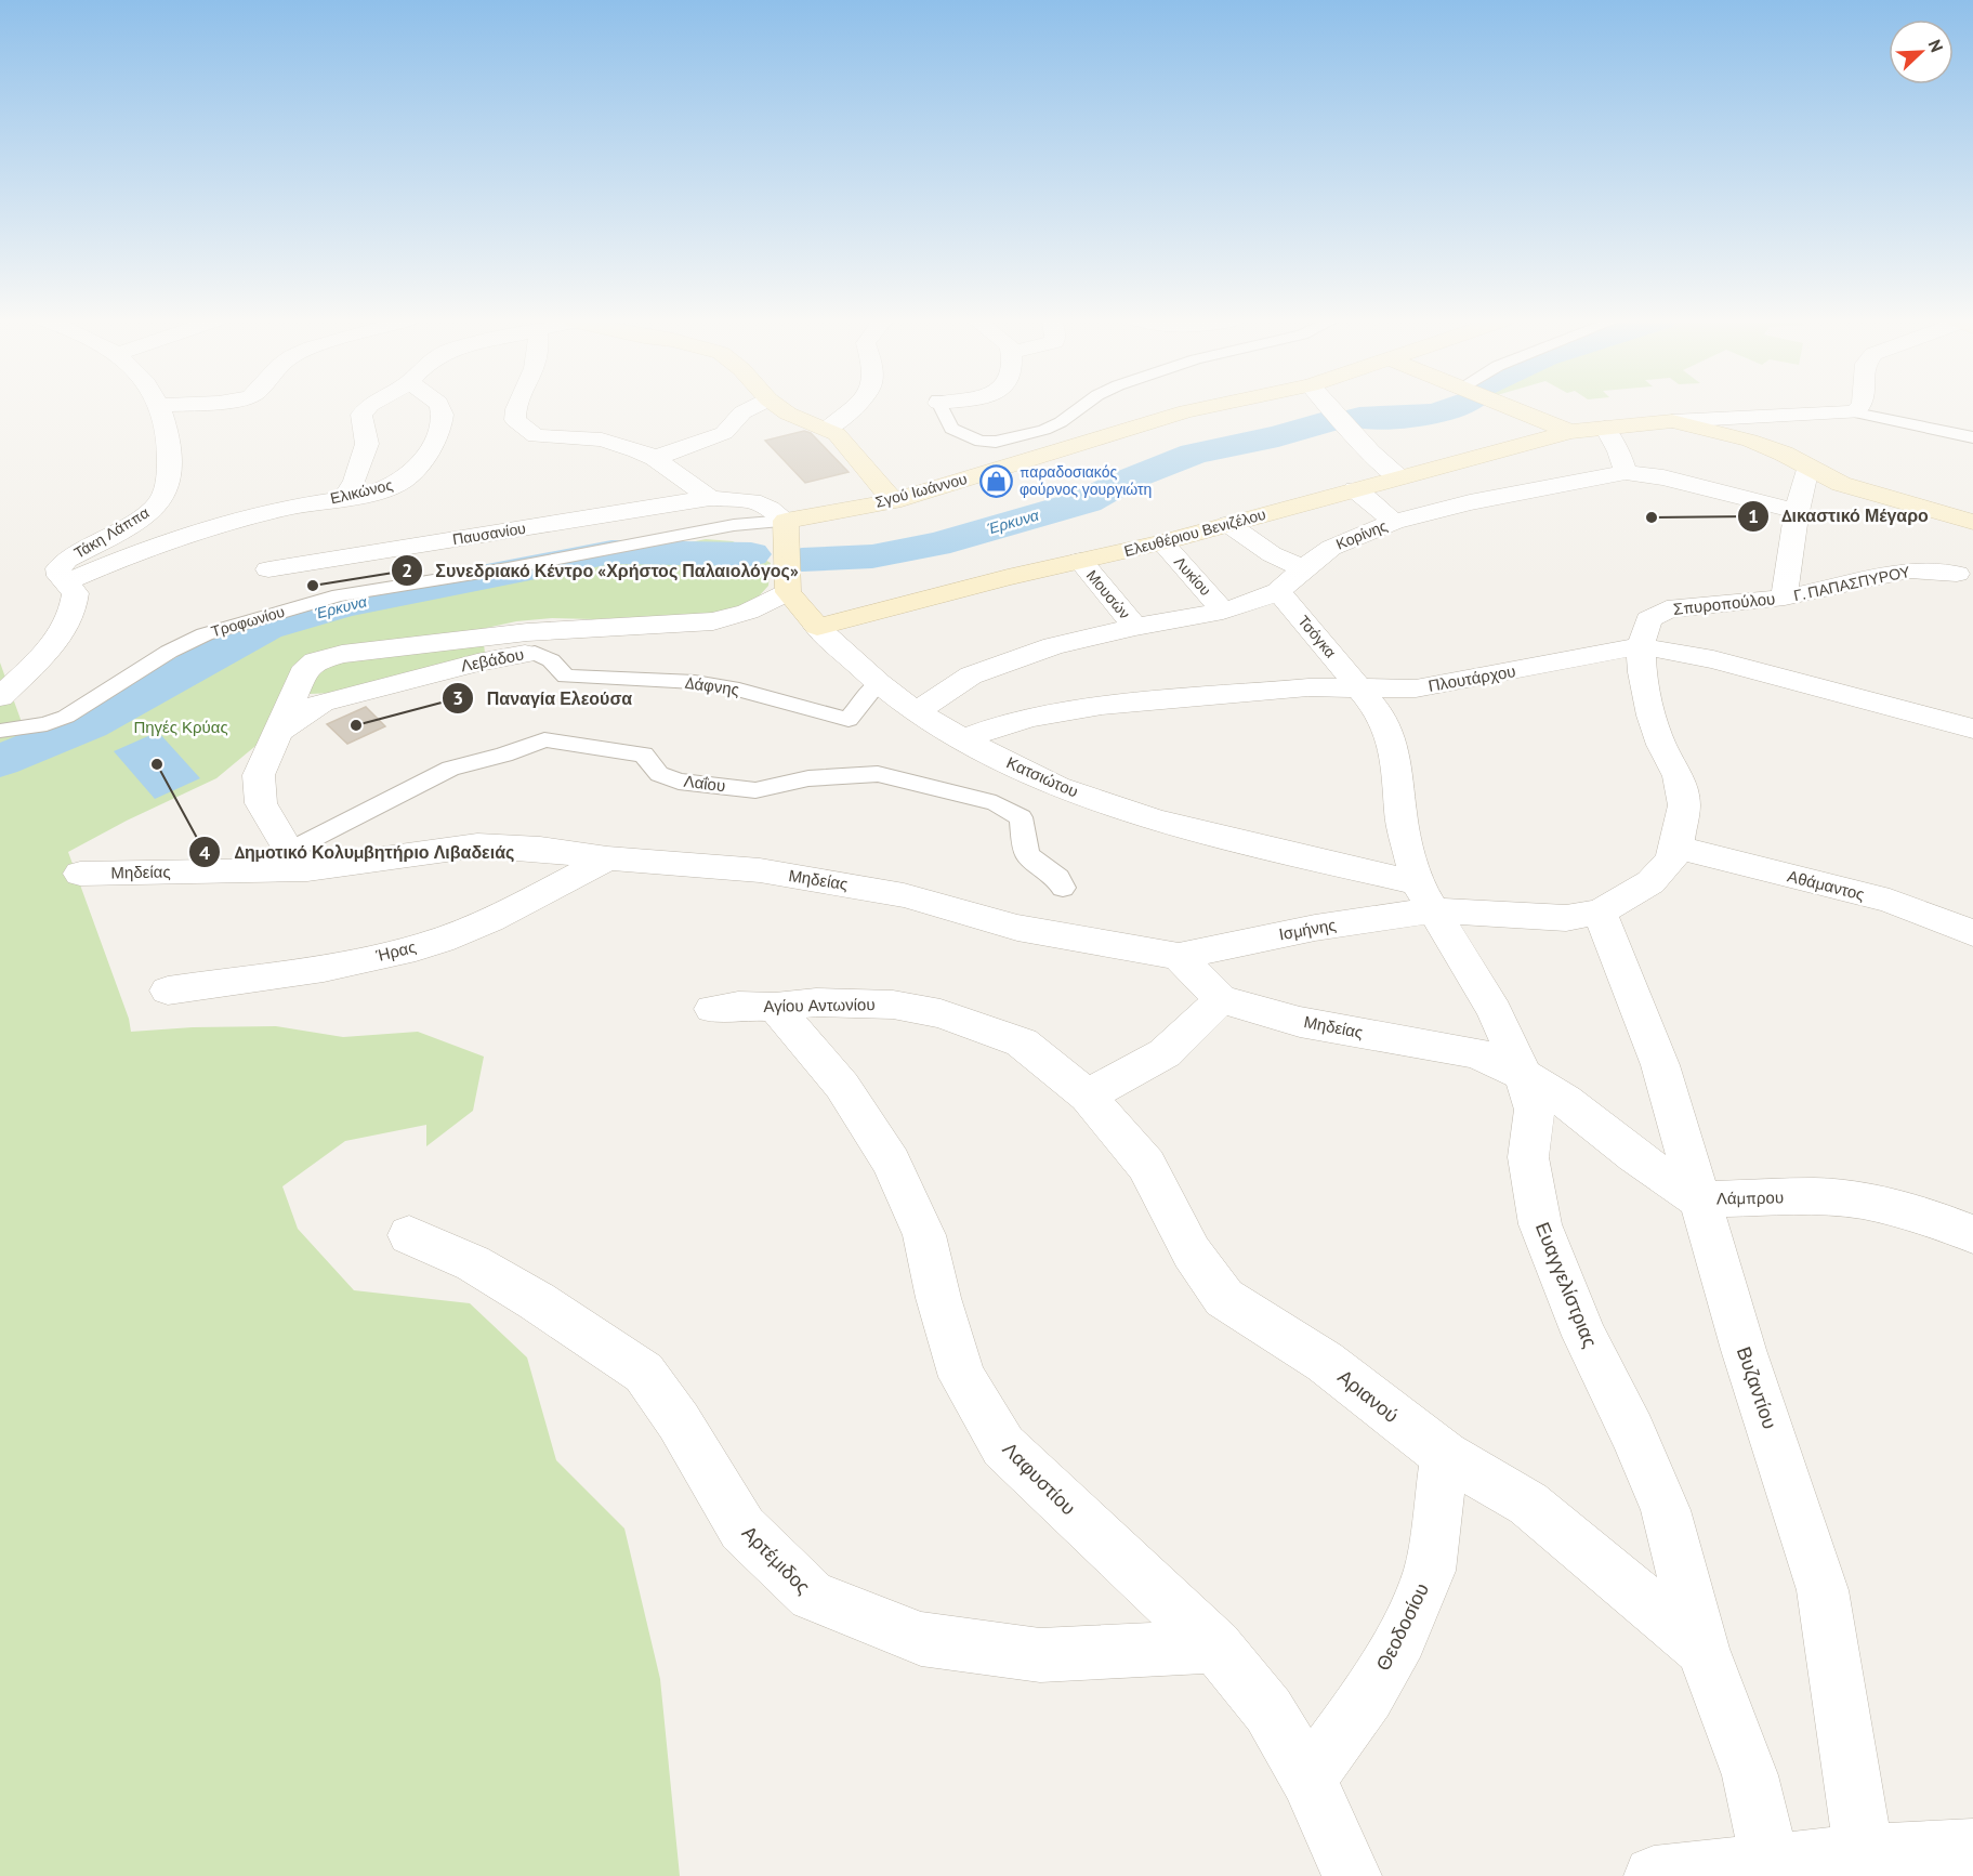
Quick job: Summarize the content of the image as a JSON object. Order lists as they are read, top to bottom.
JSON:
{
  "streets": {
    "main road": ["Σγού Ιωάννου", "Ελευθέριου Βενιζέλου", "Κατσιώτου"],
    "street": [
      "Ελικώνος",
      "Τάκη Λάππα",
      "Παυσανίου",
      "Κορίνης",
      "Λυκίου",
      "Γ. ΠΑΠΑΣΠΥΡΟΥ",
      "Μουσών",
      "Σπυροπούλου",
      "Τροφωνίου",
      "Τσόγκα",
      "Λεβάδου",
      "Πλουτάρχου",
      "Δάφνης",
      "Λαΐου",
      "Μηδείας",
      "Αθάμαντος",
      "Ισμήνης",
      "Ήρας",
      "Αγίου Αντωνίου",
      "Λάμπρου",
      "Ευαγγελίστριας",
      "Βυζαντίου",
      "Αριανού",
      "Λαφυστίου",
      "Αρτέμιδος",
      "Θεοδοσίου"
    ]
  },
  "crossings": [
    ["Σγού Ιωάννου", "Παυσανίου"],
    ["Σγού Ιωάννου", "Τροφωνίου"],
    ["Ελικώνος", "Τάκη Λάππα"],
    ["Ελευθέριου Βενιζέλου", "Λυκίου"],
    ["Ελευθέριου Βενιζέλου", "Μουσών"],
    ["Ελευθέριου Βενιζέλου", "Κατσιώτου"],
    ["Παυσανίου", "Τροφωνίου"],
    ["Κορίνης", "Λυκίου"],
    ["Κορίνης", "Μουσών"],
    ["Κορίνης", "Σπυροπούλου"],
    ["Κορίνης", "Τσόγκα"],
    ["Κορίνης", "Κατσιώτου"],
    ["Γ. ΠΑΠΑΣΠΥΡΟΥ", "Σπυροπούλου"],
    ["Σπυροπούλου", "Πλουτάρχου"],
    ["Τσόγκα", "Πλουτάρχου"],
    ["Τσόγκα", "Ευαγγελίστριας"],
    ["Λεβάδου", "Δάφνης"],
    ["Λεβάδου", "Κατσιώτου"],
    ["Λεβάδου", "Λαΐου"],
    ["Λεβάδου", "Μηδείας"],
    ["Πλουτάρχου", "Κατσιώτου"],
    ["Πλουτάρχου", "Ευαγγελίστριας"],
    ["Δάφνης", "Κατσιώτου"],
    ["Κατσιώτου", "Ισμήνης"],
    ["Κατσιώτου", "Ευαγγελίστριας"],
    ["Λαΐου", "Μηδείας"],
    ["Μηδείας", "Ισμήνης"],
    ["Μηδείας", "Ήρας"],
    ["Μηδείας", "Λάμπρου"],
    ["Μηδείας", "Ευαγγελίστριας"],
    ["Ισμήνης", "Ευαγγελίστριας"],
    ["Αγίου Αντωνίου", "Αριανού"],
    ["Αγίου Αντωνίου", "Λαφυστίου"],
    ["Λάμπρου", "Ευαγγελίστριας"],
    ["Λάμπρου", "Βυζαντίου"],
    ["Ευαγγελίστριας", "Αριανού"],
    ["Αριανού", "Θεοδοσίου"],
    ["Λαφυστίου", "Αρτέμιδος"],
    ["Λαφυστίου", "Θεοδοσίου"]
  ],
  "water": ["Έρκυνα"],
  "parks": ["Πηγές Κρύας"],
  "places": {
    "shop": ["παραδοσιακός φούρνος γουργιώτη"],
    "other": [
      "Δικαστικό Μέγαρο",
      "Συνεδριακό Κέντρο «Χρήστος Παλαιολόγος»",
      "Παναγία Ελεούσα",
      "Δημοτικό Κολυμβητήριο Λιβαδειάς"
    ]
  },
  "north": "top right"
}
